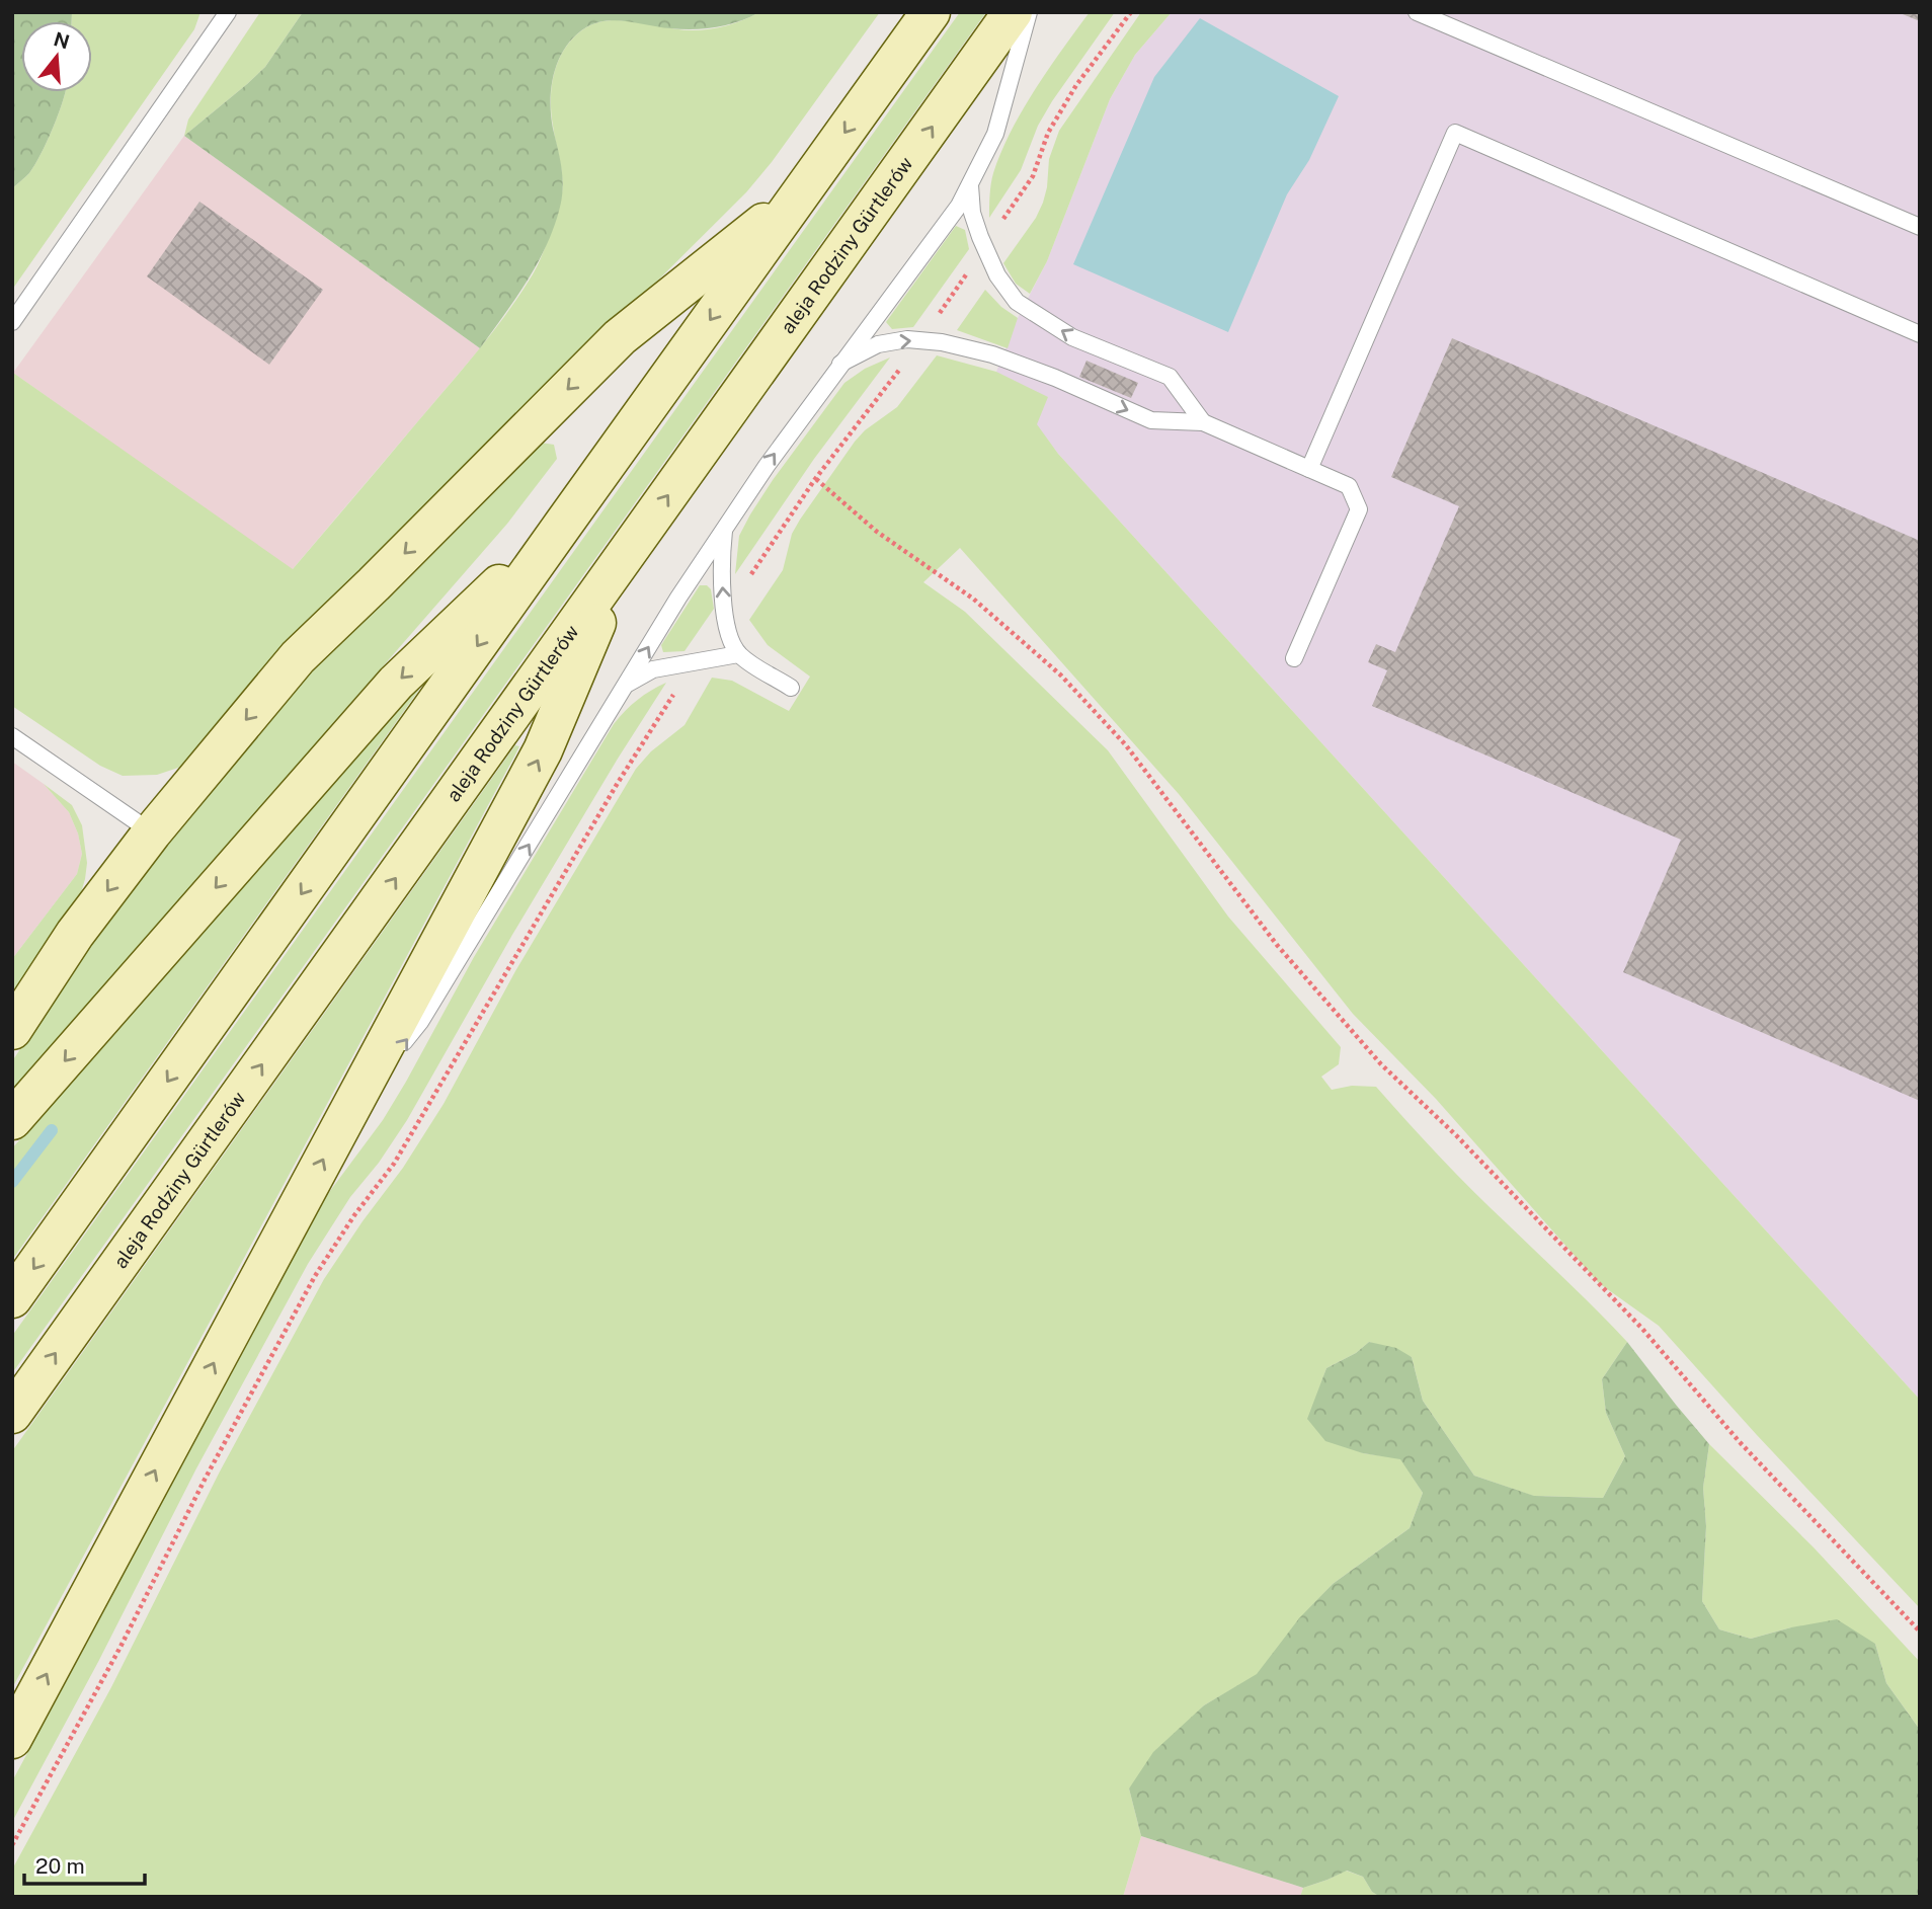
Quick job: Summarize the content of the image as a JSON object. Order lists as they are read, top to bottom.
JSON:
{
  "streets": {
    "main road": ["aleja Rodziny Gürtlerów"]
  },
  "scale_bar": "20 m",
  "north": "top"
}
